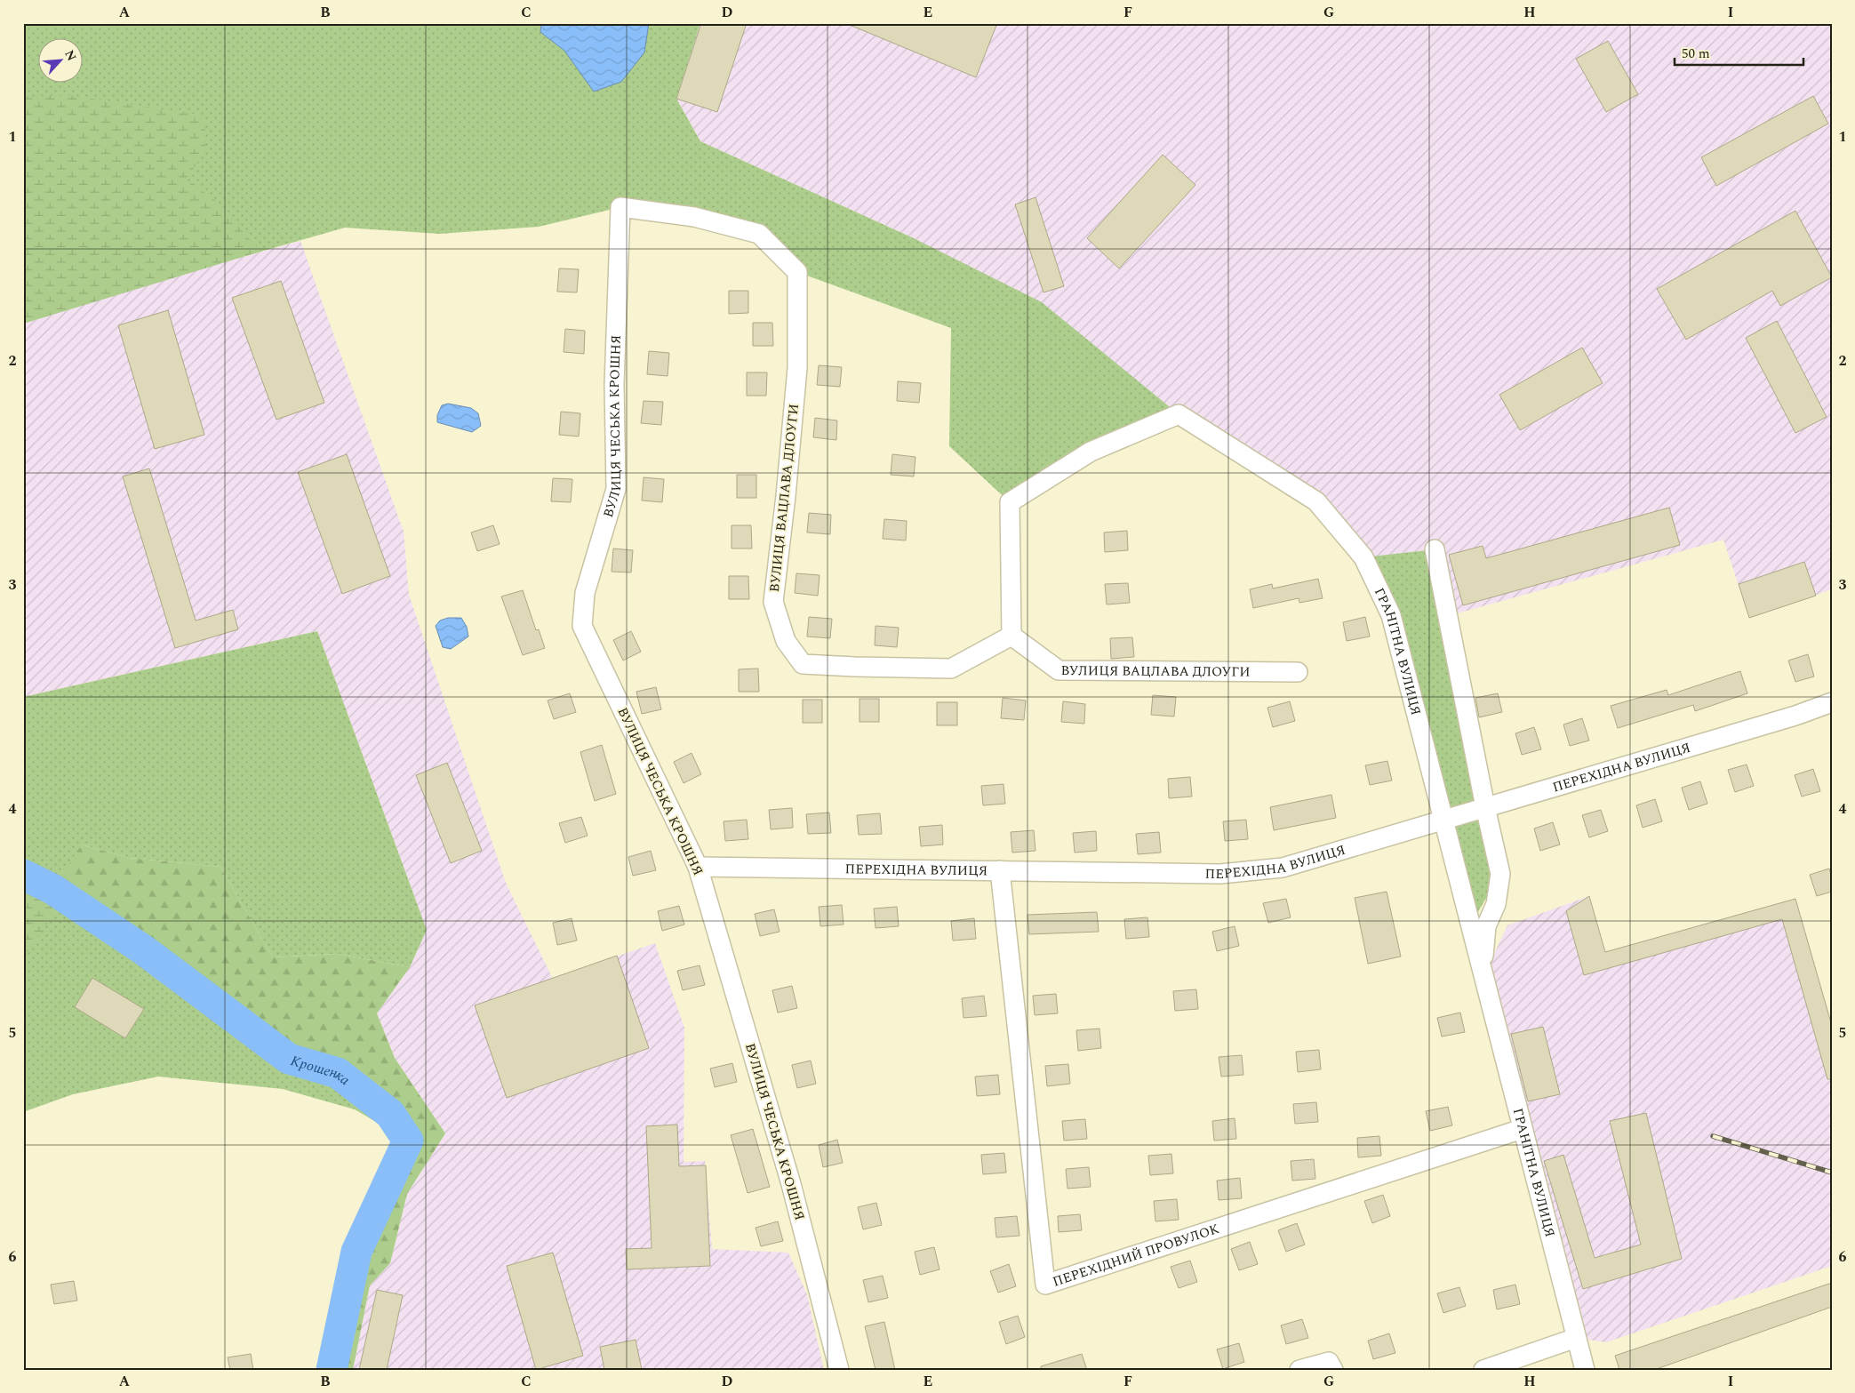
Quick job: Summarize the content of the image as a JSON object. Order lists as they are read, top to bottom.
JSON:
{
  "streets": {
    "street": [
      "ВУЛИЦЯ ЧЕСЬКА КРОШНЯ",
      "ВУЛИЦЯ ВАЦЛАВА ДЛОУГИ",
      "ГРАНІТНА ВУЛИЦЯ",
      "ПЕРЕХІДНА ВУЛИЦЯ",
      "ПЕРЕХІДНИЙ ПРОВУЛОК"
    ]
  },
  "crossings": [
    ["ВУЛИЦЯ ЧЕСЬКА КРОШНЯ", "ВУЛИЦЯ ВАЦЛАВА ДЛОУГИ"],
    ["ВУЛИЦЯ ЧЕСЬКА КРОШНЯ", "ПЕРЕХІДНА ВУЛИЦЯ"],
    ["ВУЛИЦЯ ВАЦЛАВА ДЛОУГИ", "ГРАНІТНА ВУЛИЦЯ"],
    ["ГРАНІТНА ВУЛИЦЯ", "ПЕРЕХІДНА ВУЛИЦЯ"],
    ["ГРАНІТНА ВУЛИЦЯ", "ПЕРЕХІДНИЙ ПРОВУЛОК"],
    ["ПЕРЕХІДНА ВУЛИЦЯ", "ПЕРЕХІДНИЙ ПРОВУЛОК"]
  ],
  "water": ["Крошенка"],
  "scale_bar": "50 m",
  "north": "top right",
  "grid": {
    "columns": [
      "A",
      "B",
      "C",
      "D",
      "E",
      "F",
      "G",
      "H",
      "I"
    ],
    "rows": [
      "1",
      "2",
      "3",
      "4",
      "5",
      "6"
    ]
  }
}
